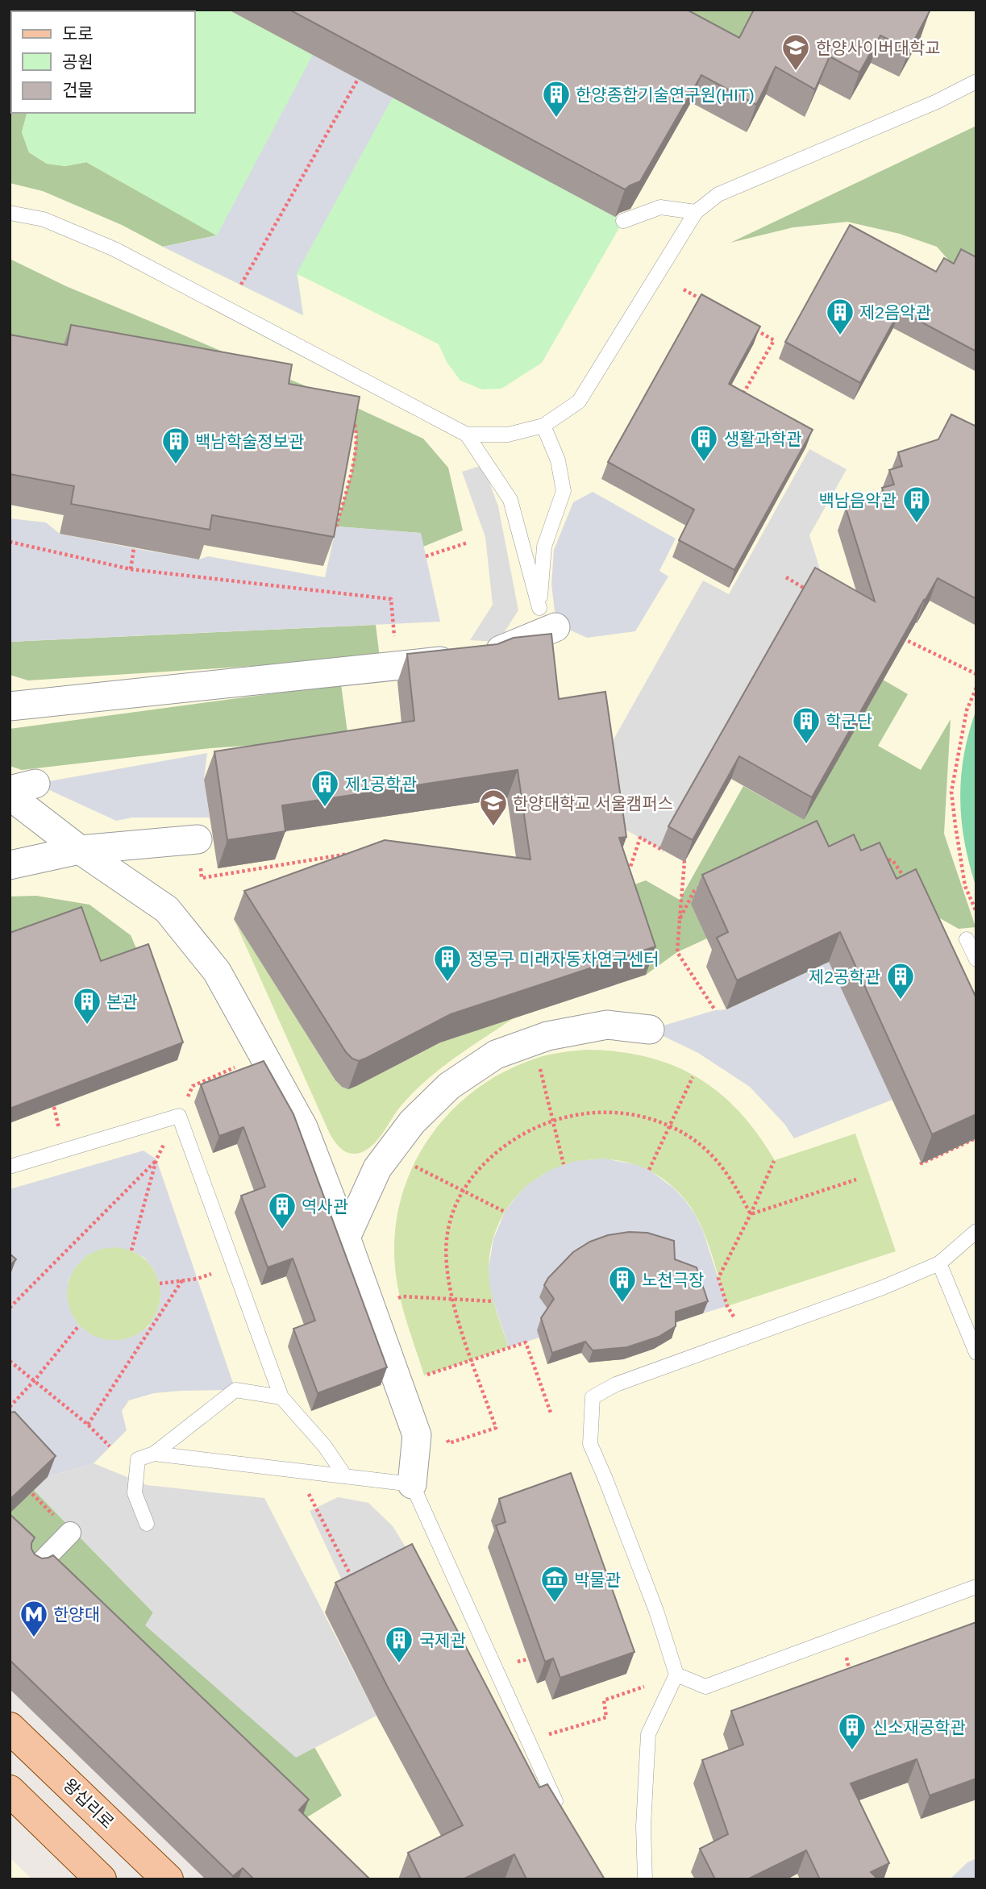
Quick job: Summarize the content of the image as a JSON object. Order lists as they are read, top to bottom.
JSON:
{
  "streets": {
    "main road": ["왕십리로"]
  },
  "places": {
    "school or university": ["한양사이버대학교", "한양대학교 서울캠퍼스"],
    "building": [
      "한양종합기술연구원(HIT)",
      "제2음악관",
      "생활과학관",
      "백남학술정보관",
      "백남음악관",
      "학군단",
      "제1공학관",
      "정몽구 미래자동차연구센터",
      "제2공학관",
      "본관",
      "역사관",
      "노천극장",
      "국제관",
      "신소재공학관"
    ],
    "museum": ["박물관"],
    "metro station": ["한양대"]
  },
  "legend": ["도로", "공원", "건물"]
}
